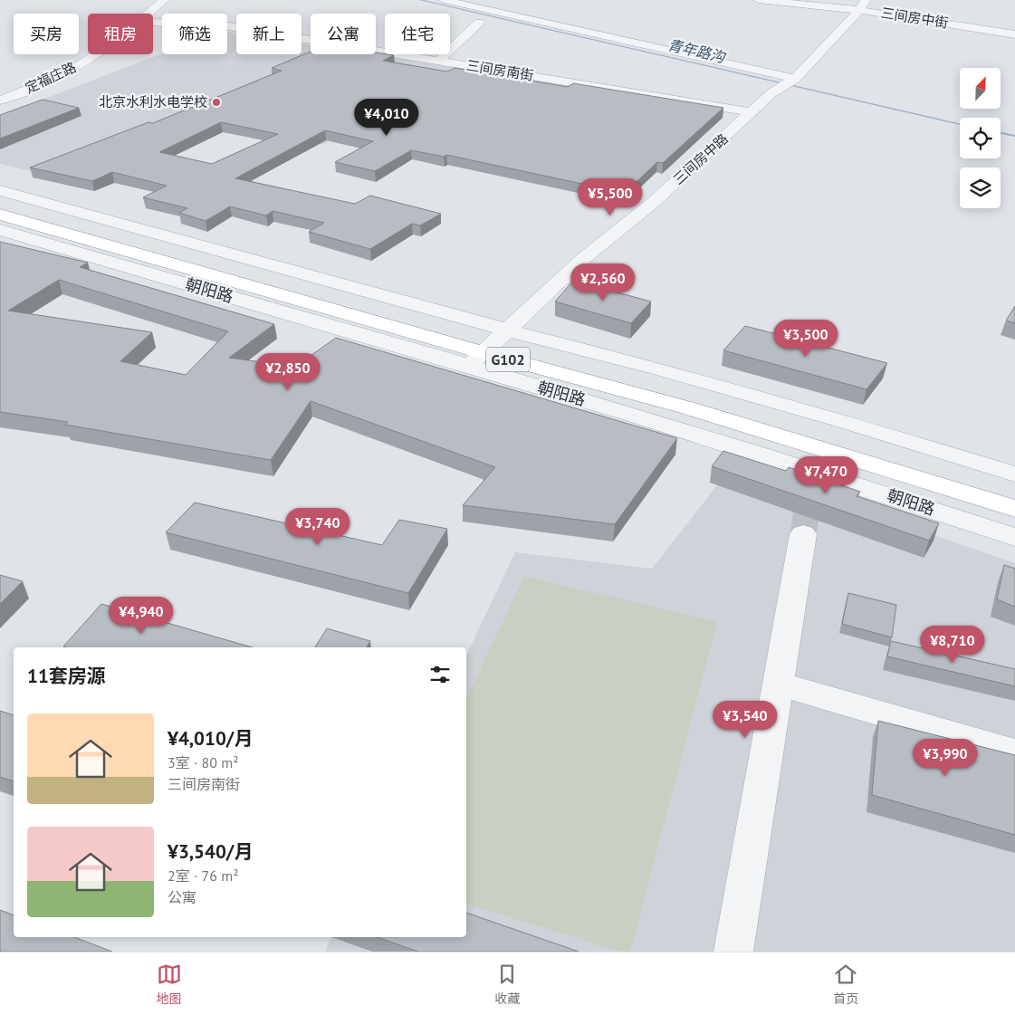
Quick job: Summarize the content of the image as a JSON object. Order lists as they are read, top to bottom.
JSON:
{
  "streets": {
    "highway": ["朝阳路", "G102"],
    "street": [
      "三间房中街",
      "三间房南街",
      "定福庄路",
      "三间房中路"
    ]
  },
  "crossings": [
    ["三间房中街", "三间房中路"],
    ["三间房南街", "三间房中路"],
    ["三间房中路", "朝阳路"]
  ],
  "water": ["青年路沟"],
  "places": ["北京水利水电学校"],
  "north": "top right",
  "page": {
    "chip": [
      "买房",
      "租房",
      "筛选",
      "新上",
      "公寓",
      "住宅"
    ],
    "price": [
      "¥4,010",
      "¥5,500",
      "¥2,560",
      "¥3,500",
      "¥2,850",
      "¥7,470",
      "¥3,740",
      "¥4,940",
      "¥8,710",
      "¥3,540",
      "¥3,990"
    ],
    "heading": "11套房源",
    "list": [
      {
        "name": "¥4,010/月",
        "note": "3室 · 80 m² · 三间房南街"
      },
      {
        "name": "¥3,540/月",
        "note": "2室 · 76 m² · 公寓"
      }
    ],
    "tabs": ["地图", "收藏", "首页"]
  }
}
